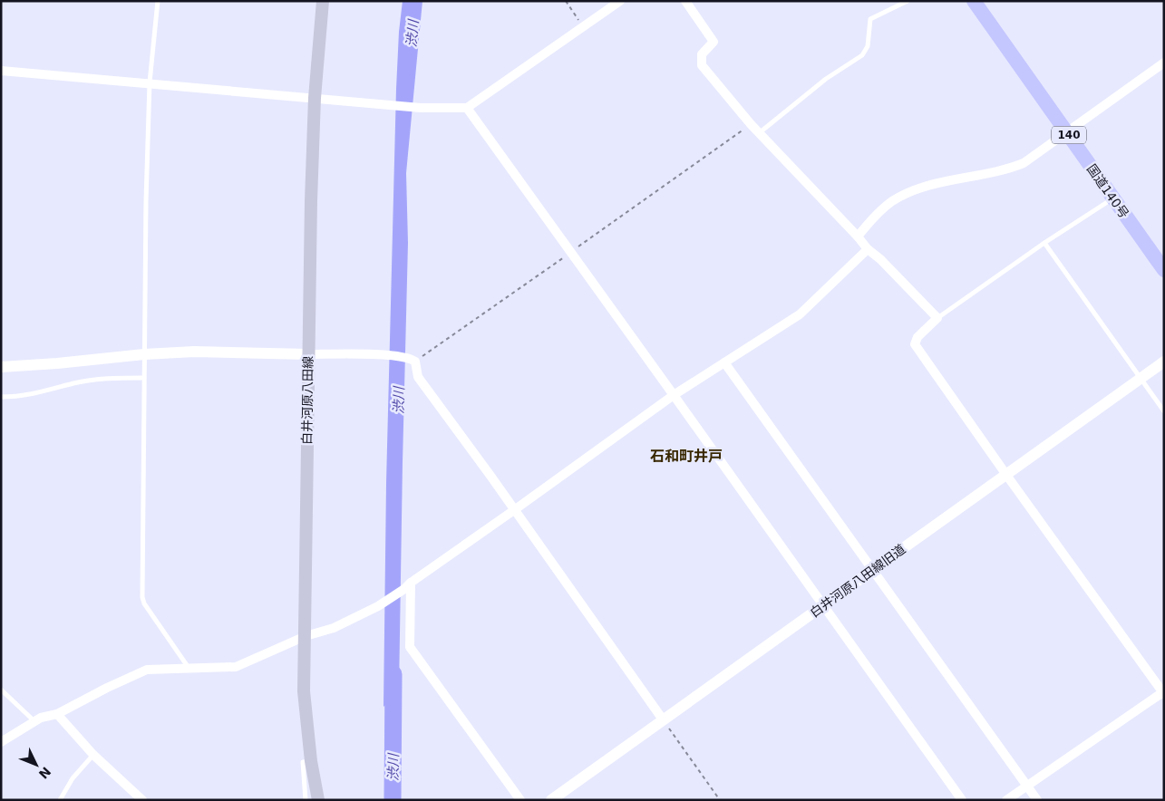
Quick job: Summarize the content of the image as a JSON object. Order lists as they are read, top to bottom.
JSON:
{
  "streets": {
    "highway": ["140", "国道140号"],
    "main road": ["白井河原八田線"],
    "street": ["白井河原八田線旧道"]
  },
  "districts": ["石和町井戸"],
  "water": ["渋川"],
  "north": "bottom right"
}
